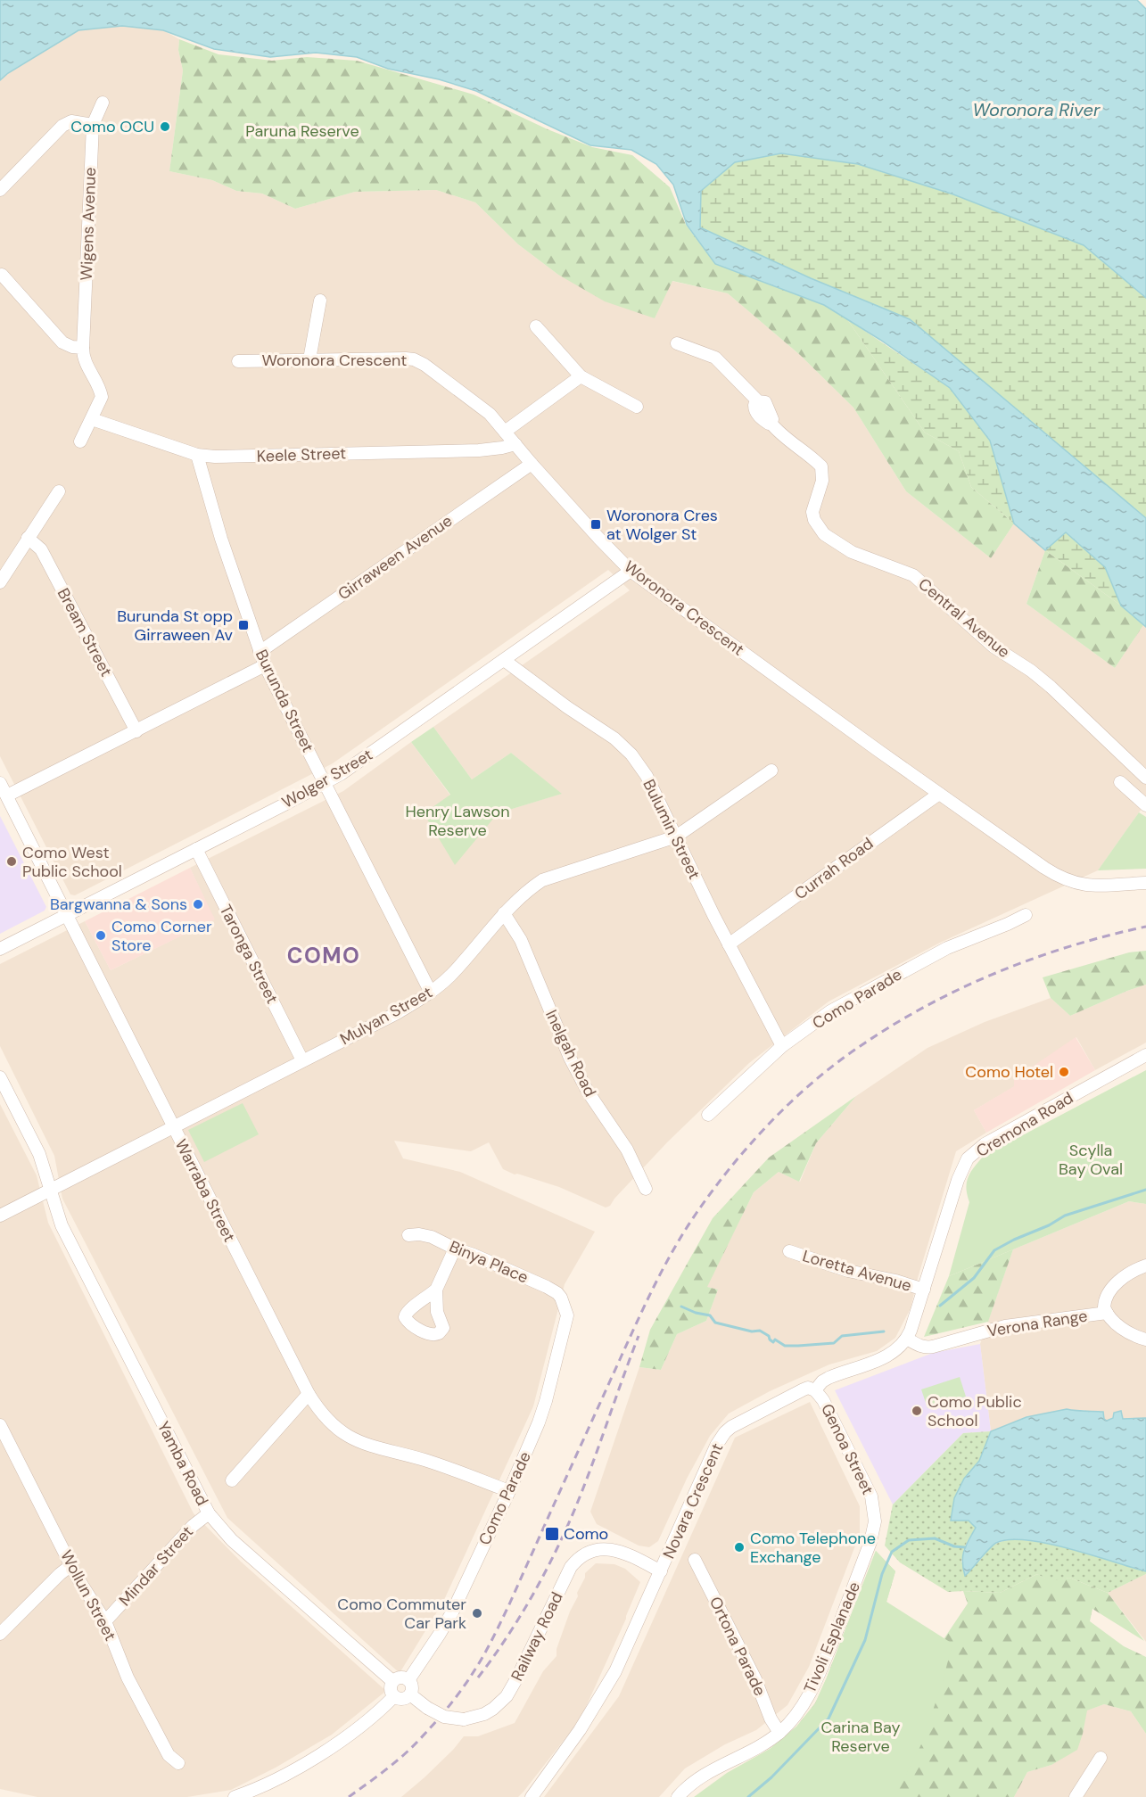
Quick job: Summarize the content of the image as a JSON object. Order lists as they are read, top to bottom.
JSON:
{
  "streets": {
    "street": [
      "Wigens Avenue",
      "Woronora Crescent",
      "Keele Street",
      "Girraween Avenue",
      "Central Avenue",
      "Bream Street",
      "Burunda Street",
      "Wolger Street",
      "Bulumin Street",
      "Currah Road",
      "Taronga Street",
      "Como Parade",
      "Mulyan Street",
      "Inelgah Road",
      "Cremona Road",
      "Warraba Street",
      "Binya Place",
      "Loretta Avenue",
      "Verona Range",
      "Genoa Street",
      "Yamba Road",
      "Novara Crescent",
      "Mindar Street",
      "Wollun Street",
      "Railway Road",
      "Tivoli Esplanade",
      "Ortona Parade"
    ]
  },
  "crossings": [
    ["Wigens Avenue", "Keele Street"],
    ["Woronora Crescent", "Keele Street"],
    ["Woronora Crescent", "Girraween Avenue"],
    ["Woronora Crescent", "Wolger Street"],
    ["Woronora Crescent", "Currah Road"],
    ["Keele Street", "Burunda Street"],
    ["Girraween Avenue", "Burunda Street"],
    ["Burunda Street", "Wolger Street"],
    ["Burunda Street", "Mulyan Street"],
    ["Wolger Street", "Bulumin Street"],
    ["Wolger Street", "Taronga Street"],
    ["Wolger Street", "Warraba Street"],
    ["Bulumin Street", "Currah Road"],
    ["Bulumin Street", "Como Parade"],
    ["Bulumin Street", "Mulyan Street"],
    ["Taronga Street", "Mulyan Street"],
    ["Como Parade", "Warraba Street"],
    ["Como Parade", "Binya Place"],
    ["Como Parade", "Yamba Road"],
    ["Como Parade", "Railway Road"],
    ["Mulyan Street", "Inelgah Road"],
    ["Mulyan Street", "Warraba Street"],
    ["Mulyan Street", "Yamba Road"],
    ["Cremona Road", "Loretta Avenue"],
    ["Cremona Road", "Novara Crescent"],
    ["Loretta Avenue", "Novara Crescent"],
    ["Verona Range", "Novara Crescent"],
    ["Genoa Street", "Novara Crescent"],
    ["Genoa Street", "Tivoli Esplanade"],
    ["Yamba Road", "Mindar Street"],
    ["Yamba Road", "Railway Road"],
    ["Novara Crescent", "Railway Road"],
    ["Mindar Street", "Wollun Street"],
    ["Tivoli Esplanade", "Ortona Parade"]
  ],
  "districts": ["COMO"],
  "water": ["Woronora River"],
  "parks": [
    "Paruna Reserve",
    "Henry Lawson Reserve",
    "Scylla Bay Oval",
    "Carina Bay Reserve"
  ],
  "places": {
    "other": [
      "Como OCU",
      "Como West Public School",
      "Bargwanna & Sons",
      "Como Corner Store",
      "Como Hotel",
      "Como Public School",
      "Como Telephone Exchange",
      "Como Commuter Car Park"
    ],
    "transit": ["Woronora Cres at Wolger St", "Burunda St opp Girraween Av", "Como"]
  }
}
